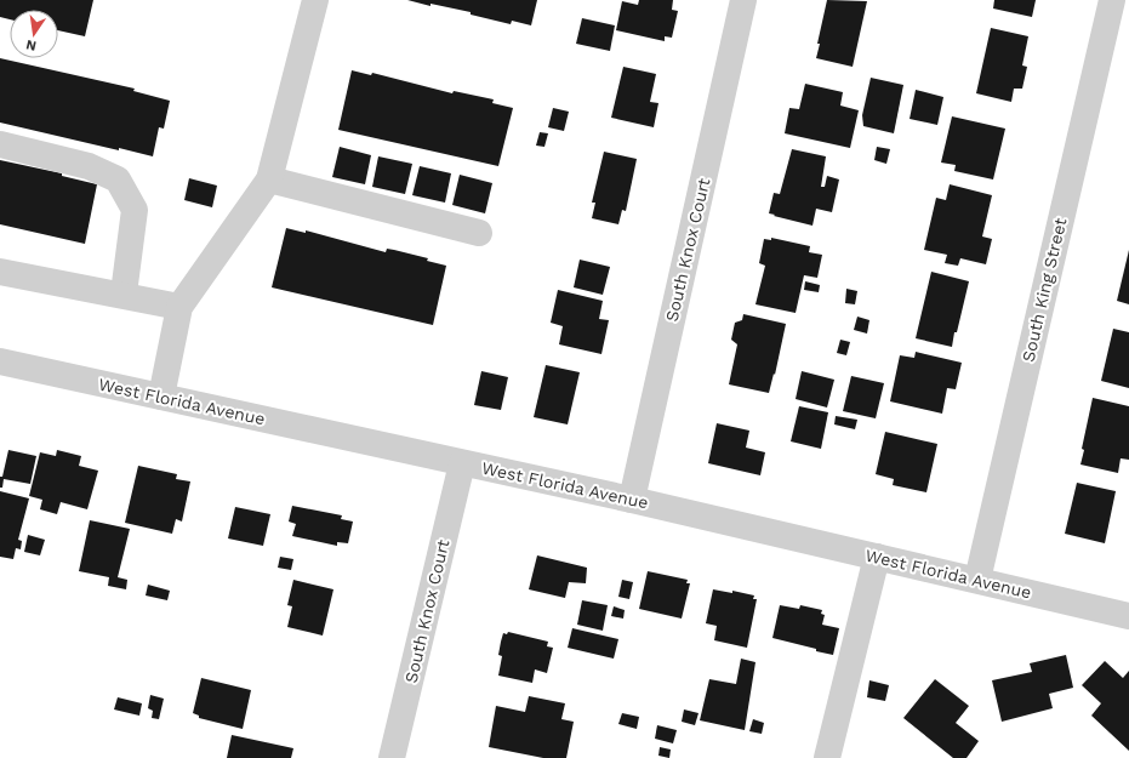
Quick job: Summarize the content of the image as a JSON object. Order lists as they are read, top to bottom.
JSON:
{
  "streets": {
    "street": ["South Knox Court", "South King Street", "West Florida Avenue"]
  },
  "crossings": [
    ["South Knox Court", "West Florida Avenue"],
    ["South King Street", "West Florida Avenue"]
  ],
  "north": "bottom"
}
